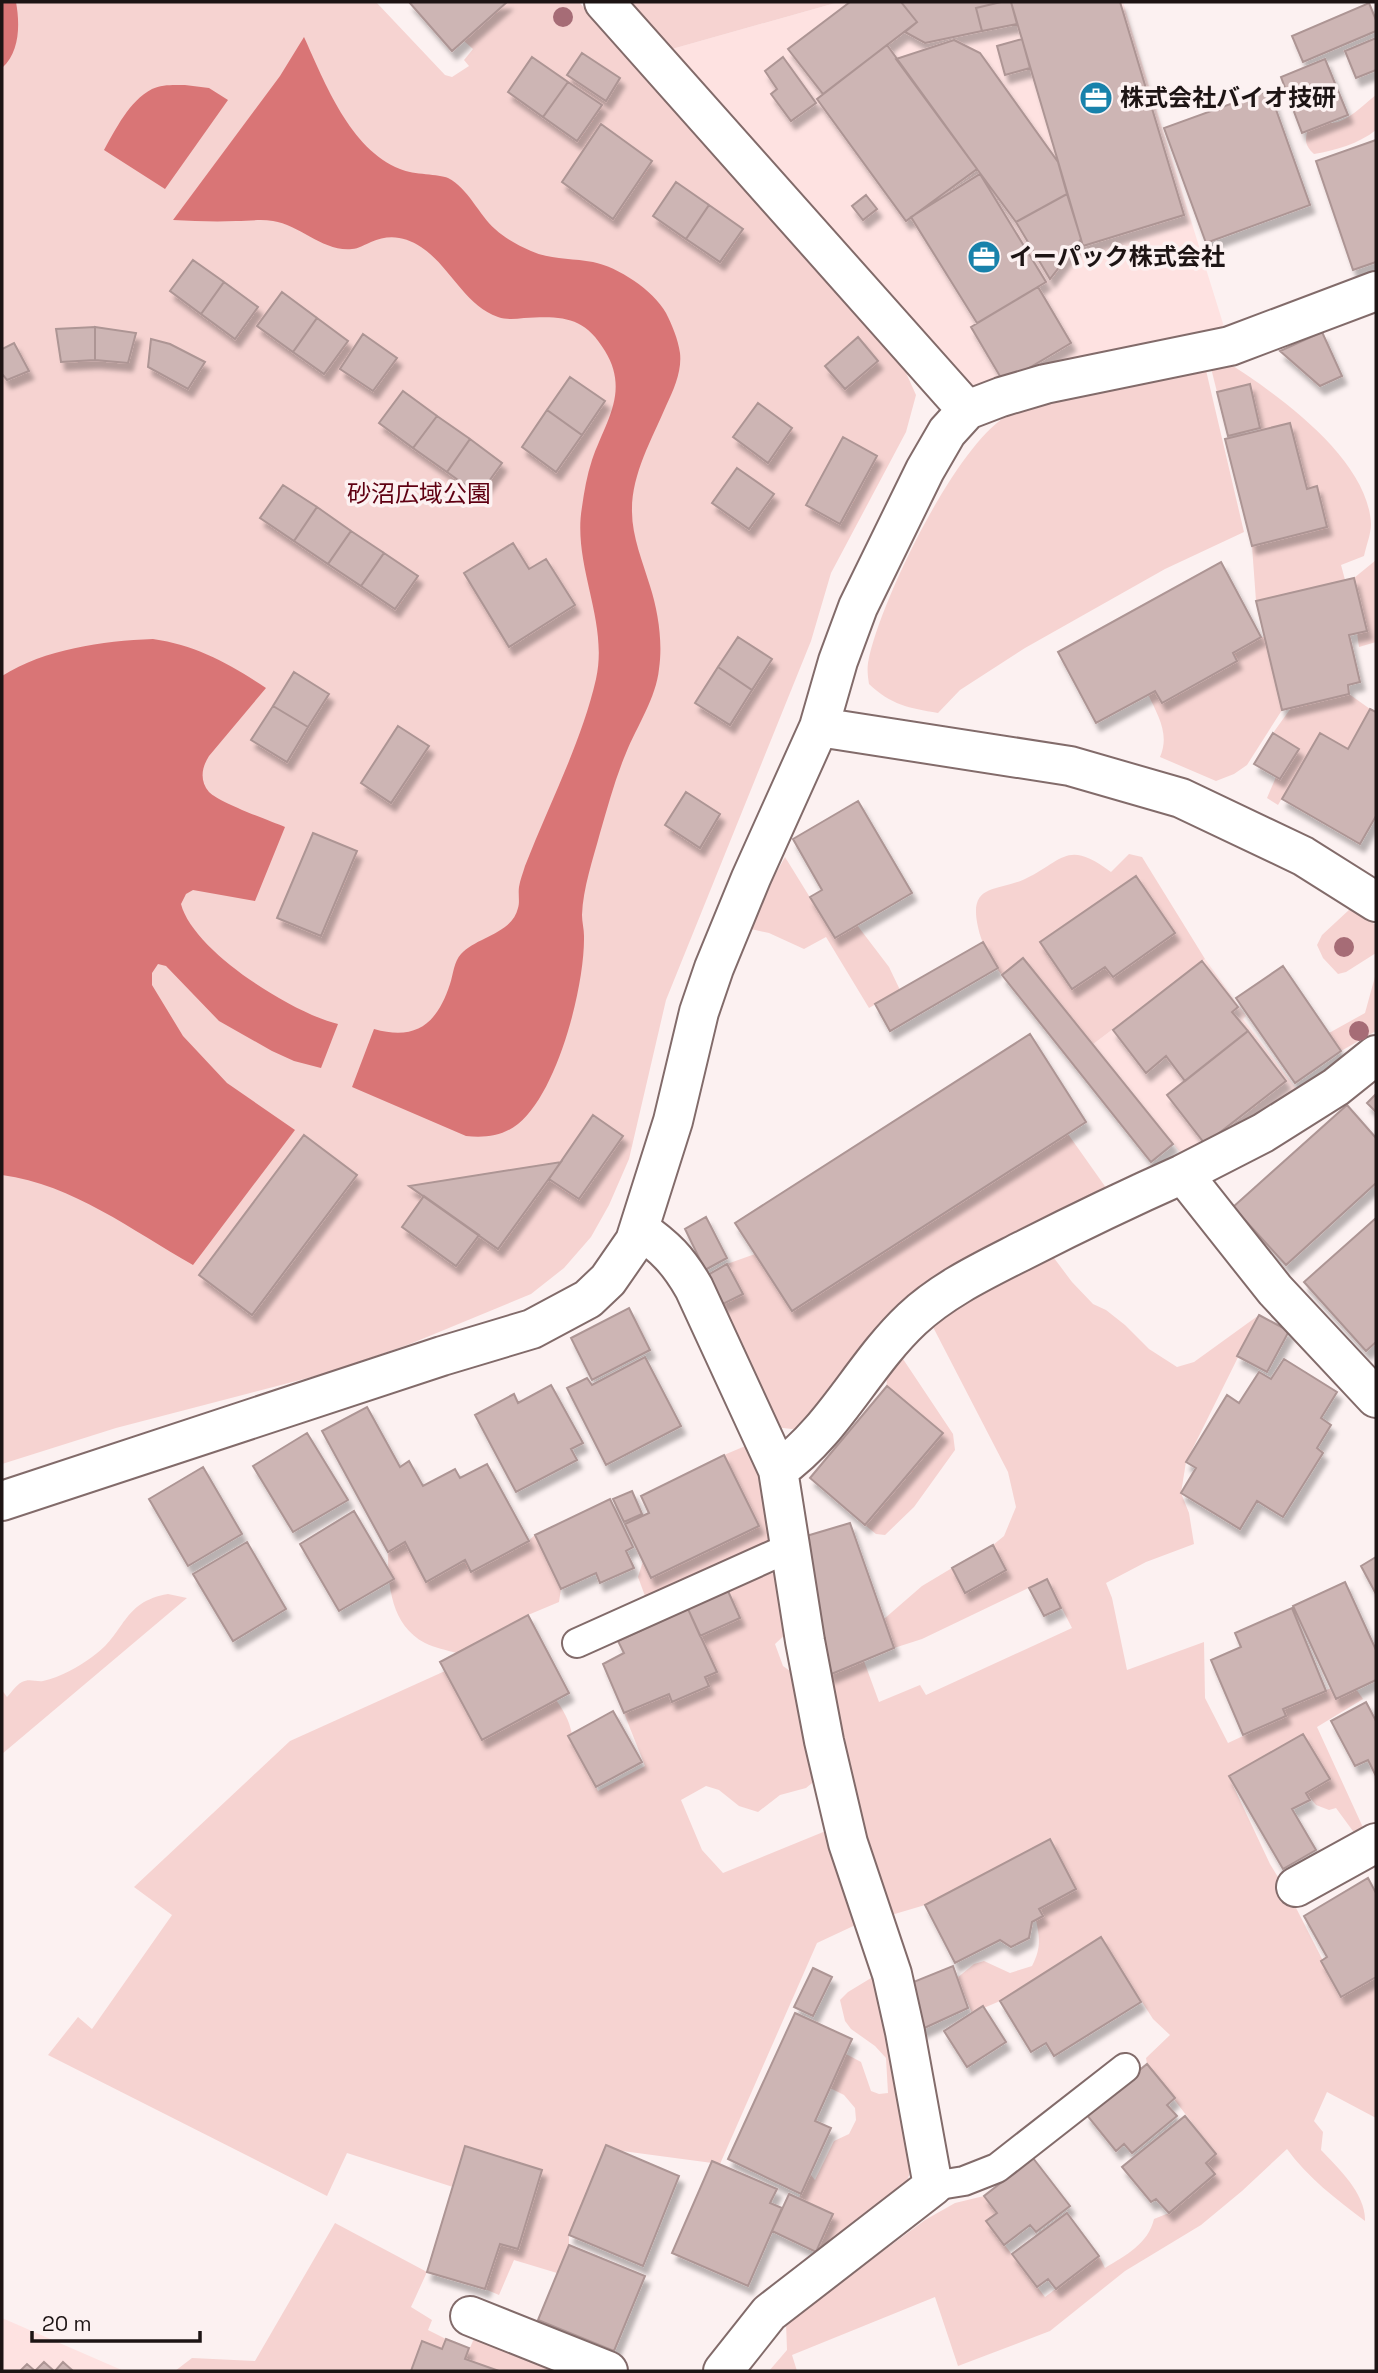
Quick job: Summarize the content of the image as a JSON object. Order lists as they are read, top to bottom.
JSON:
{
  "parks": ["砂沼広域公園"],
  "places": {
    "office": ["株式会社バイオ技研", "イーパック株式会社"]
  },
  "scale_bar": "20 m"
}
